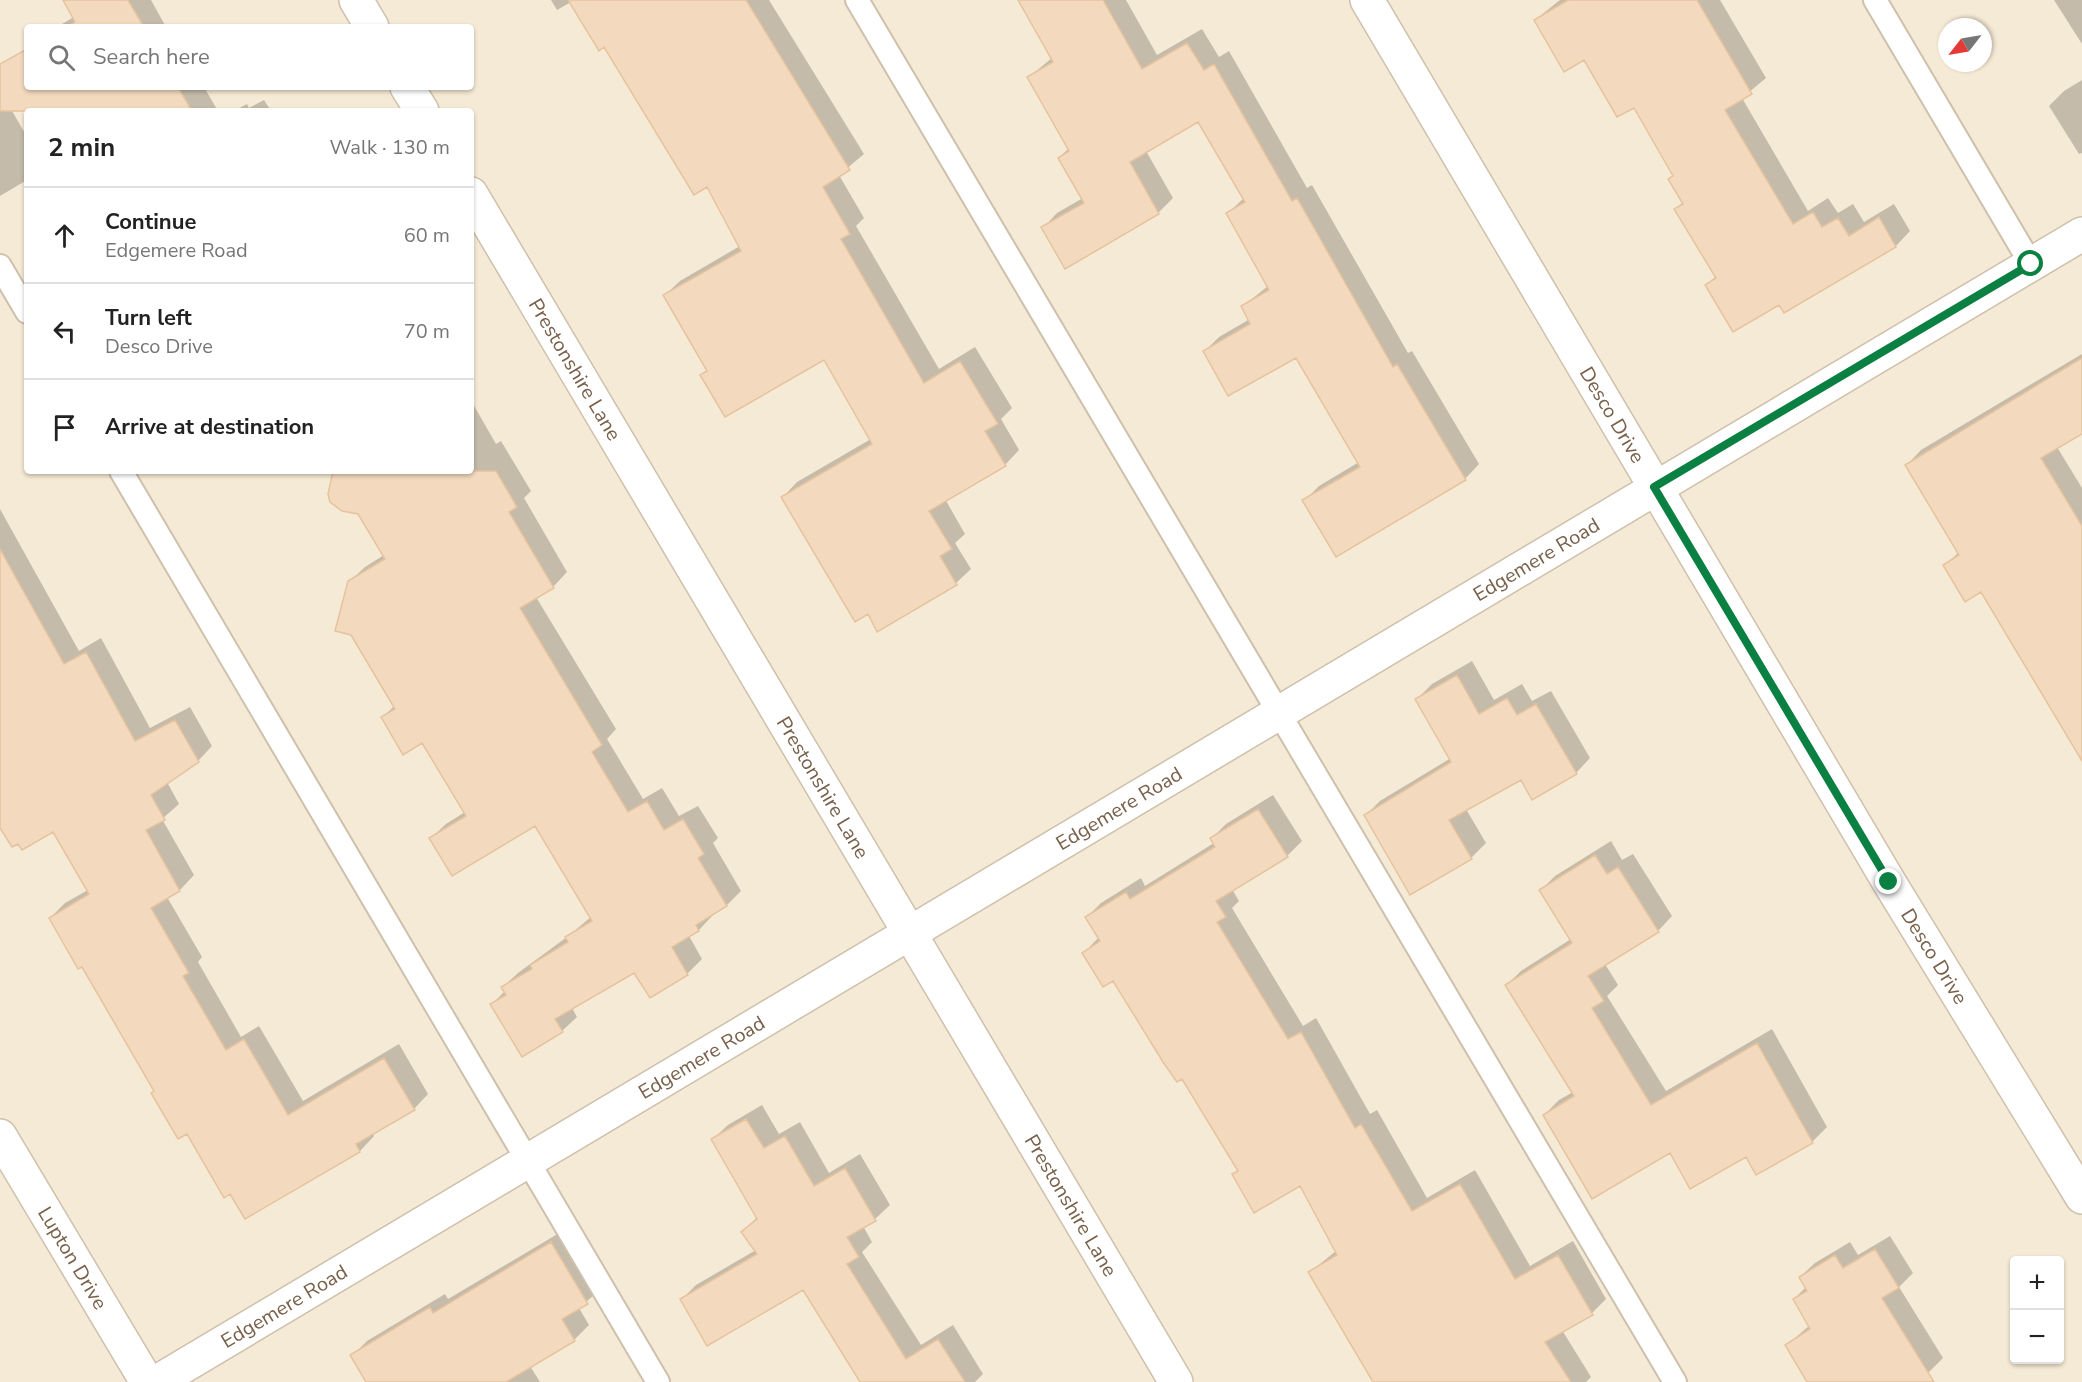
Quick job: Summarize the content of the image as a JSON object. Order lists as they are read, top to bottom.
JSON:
{
  "streets": {
    "street": [
      "Prestonshire Lane",
      "Desco Drive",
      "Edgemere Road",
      "Lupton Drive"
    ]
  },
  "crossings": [
    ["Prestonshire Lane", "Edgemere Road"],
    ["Desco Drive", "Edgemere Road"]
  ],
  "north": "bottom left",
  "page": {
    "search": "Search here",
    "heading": ["2 min", "Walk · 130 m"],
    "list": [
      ["Continue", "Edgemere Road", "60 m"],
      ["Turn left", "Desco Drive", "70 m"],
      "Arrive at destination"
    ],
    "map_buttons": ["+", "−"]
  }
}
